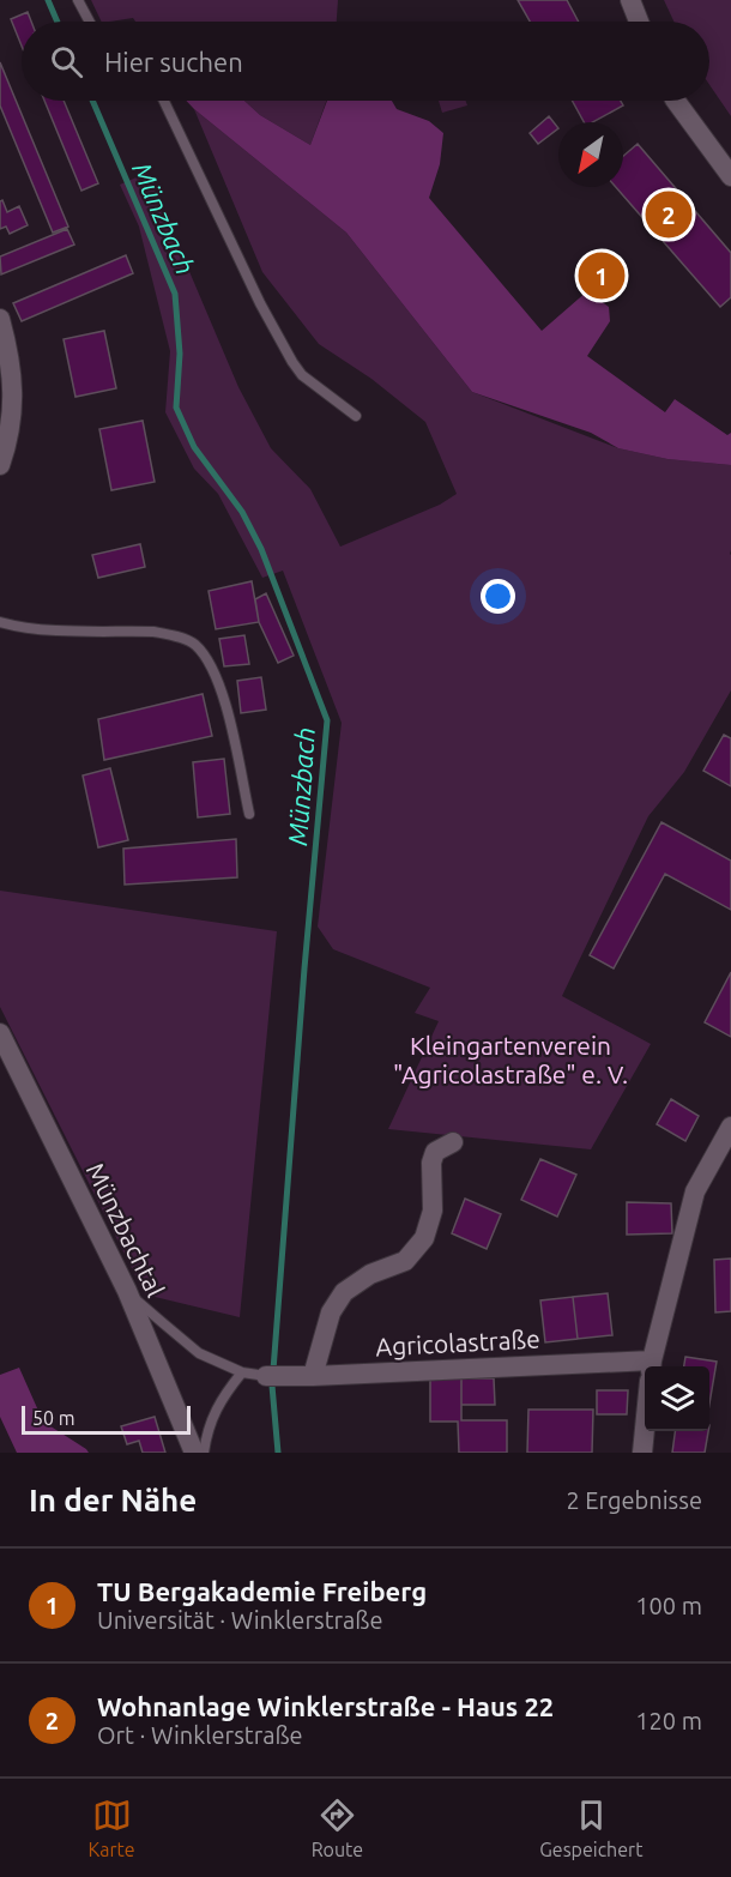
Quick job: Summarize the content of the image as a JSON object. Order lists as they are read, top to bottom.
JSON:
{
  "streets": {
    "street": ["Münzbachtal", "Agricolastraße"]
  },
  "water": ["Münzbach"],
  "parks": ["Kleingartenverein \"Agricolastraße\" e. V."],
  "scale_bar": "50 m",
  "north": "bottom left",
  "page": {
    "search": "Hier suchen",
    "pins": ["2", "1"],
    "scale": "50 m",
    "heading": ["In der Nähe", "2 Ergebnisse"],
    "list": [
      {
        "mark": "1",
        "name": "TU Bergakademie Freiberg",
        "note": "Universität · Winklerstraße",
        "value": "100 m"
      },
      {
        "mark": "2",
        "name": "Wohnanlage Winklerstraße - Haus 22",
        "note": "Ort · Winklerstraße",
        "value": "120 m"
      }
    ],
    "nav": ["Karte", "Route", "Gespeichert"]
  }
}
